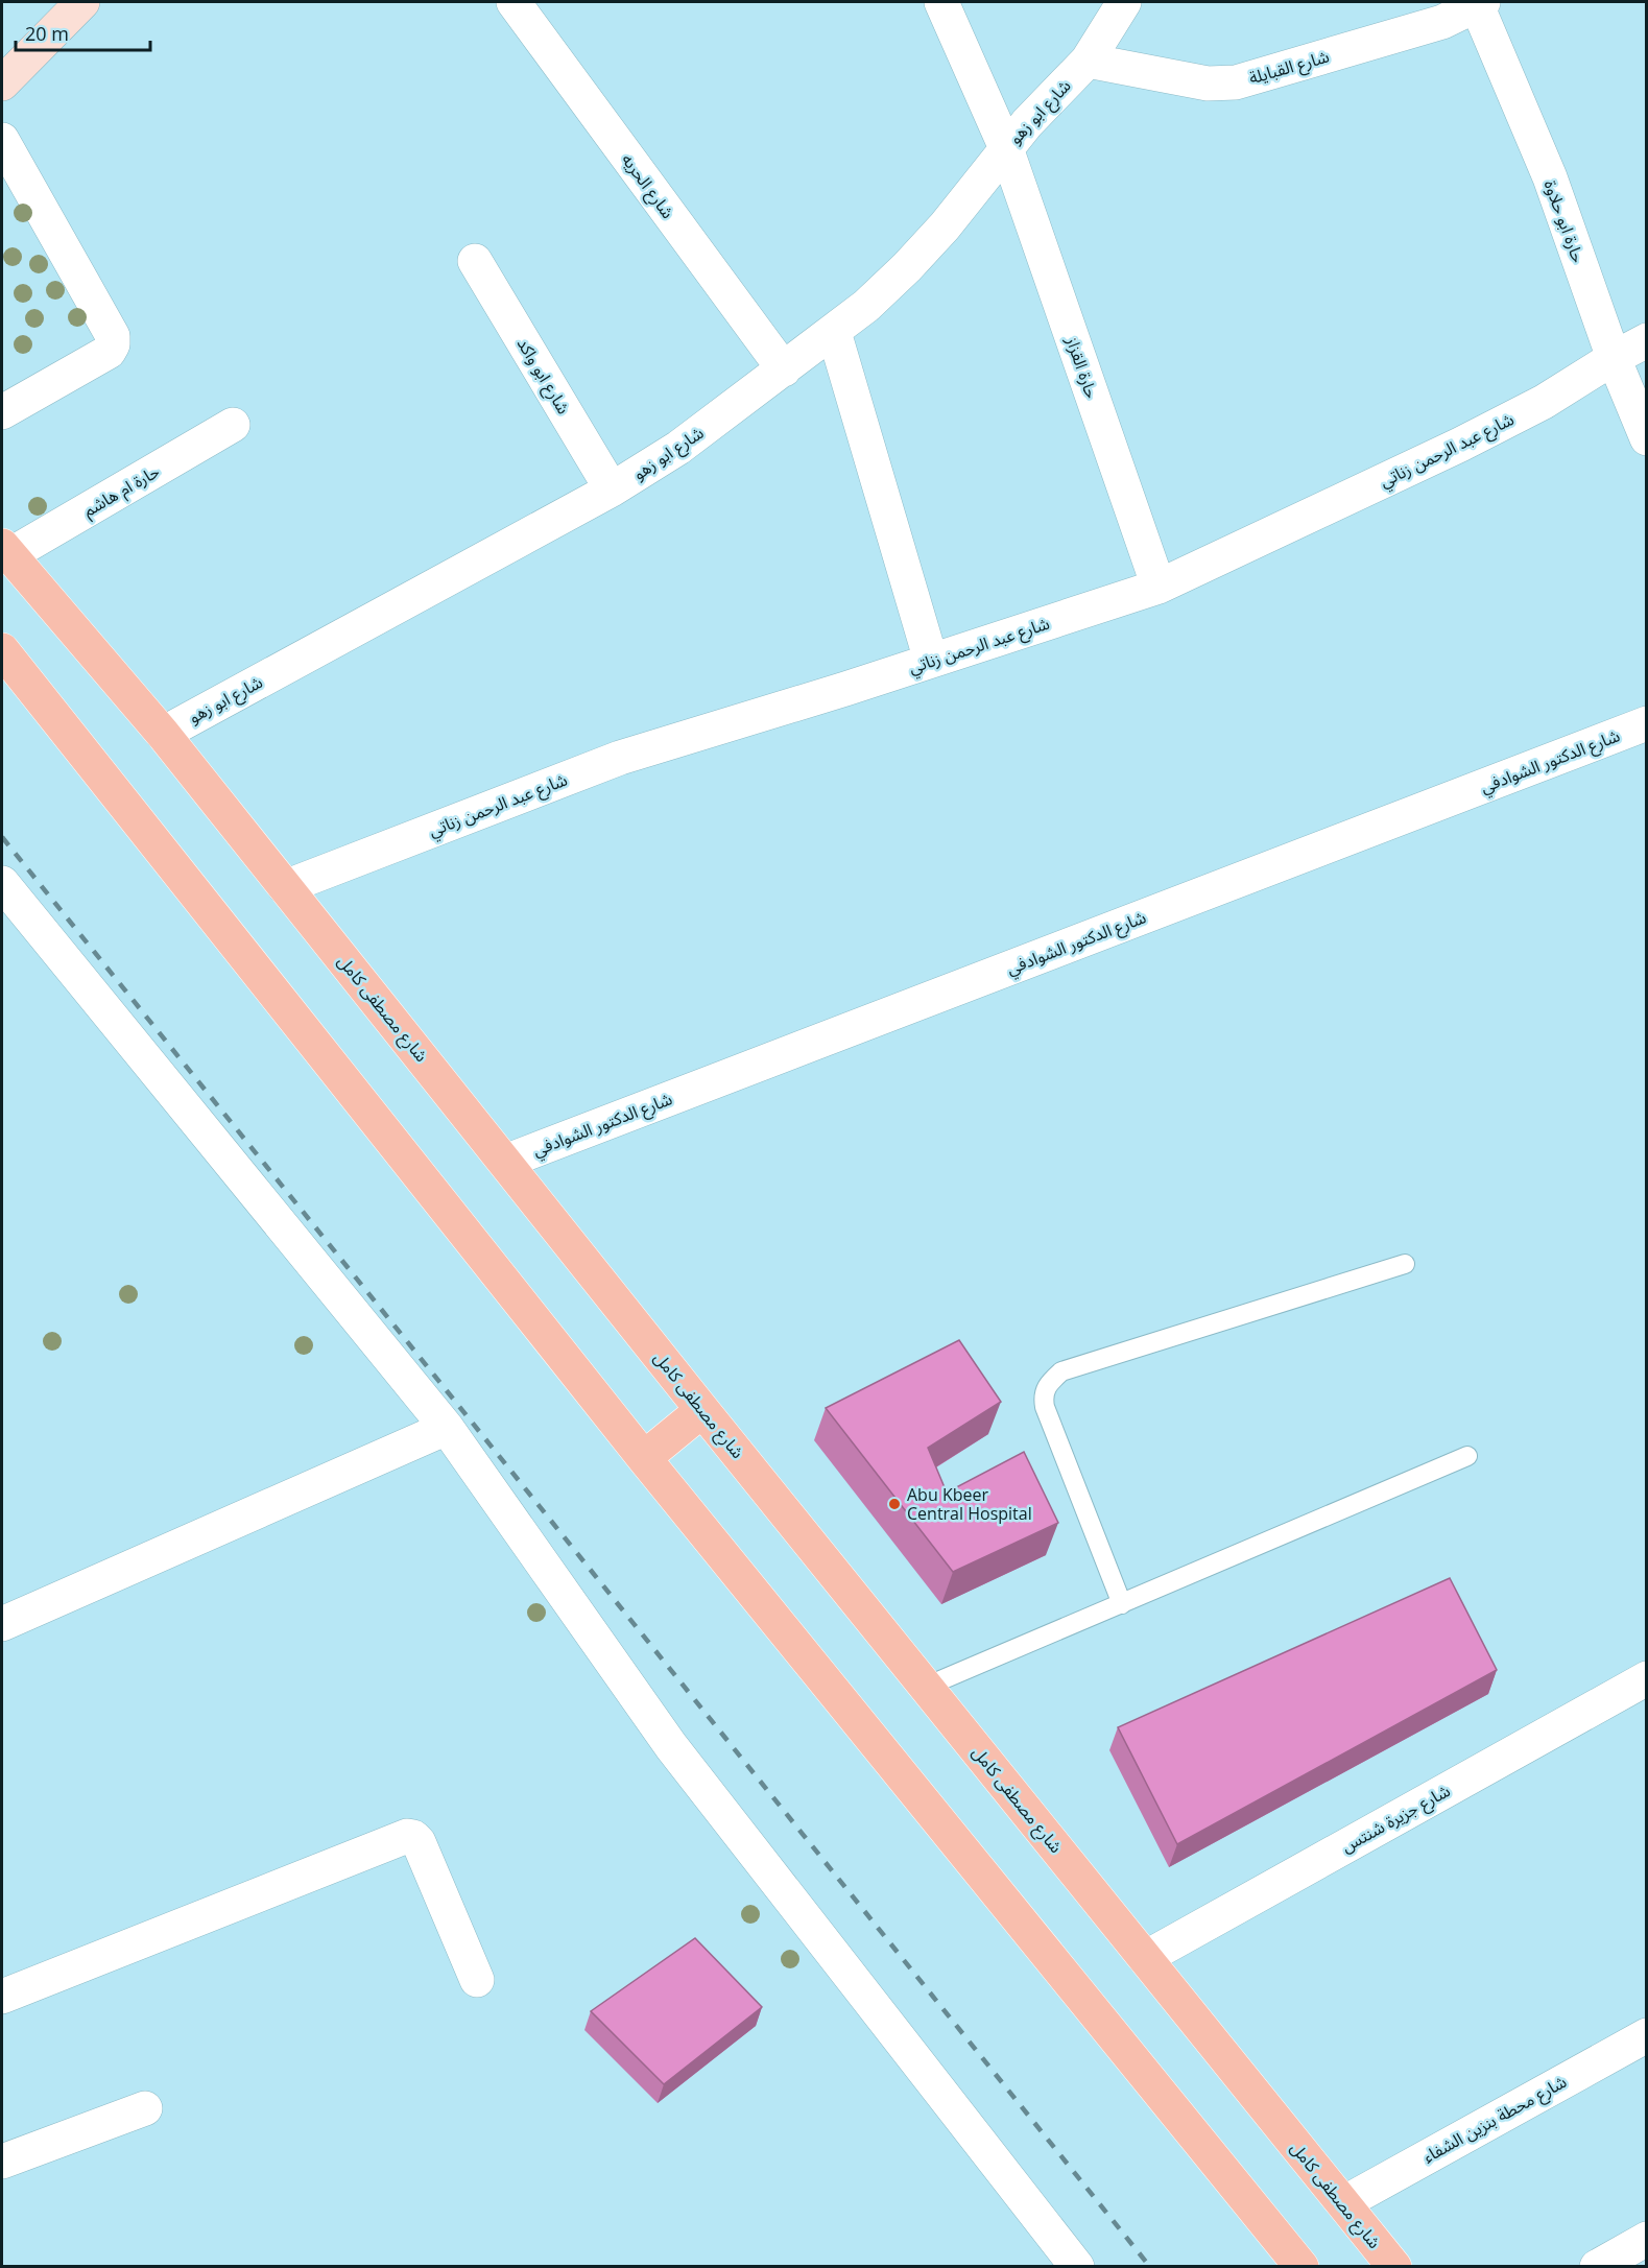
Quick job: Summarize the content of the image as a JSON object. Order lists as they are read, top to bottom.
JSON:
{
  "streets": {
    "main road": ["شارع مصطفى كامل"],
    "street": [
      "شارع القبايلة",
      "شارع ابو زهو",
      "شارع الحريه",
      "حارة ابو حلاوة",
      "حارة القزاز",
      "شارع ابو واكد",
      "شارع عبد الرحمن زناتي",
      "حارة ام هاشم",
      "شارع الدكتور الشوادفي",
      "شارع جزيرة شنتس",
      "شارع محطة بنزين الشفاء"
    ]
  },
  "crossings": [
    ["شارع القبايلة", "شارع ابو زهو"],
    ["شارع القبايلة", "حارة ابو حلاوة"],
    ["شارع ابو زهو", "شارع الحريه"],
    ["شارع ابو زهو", "حارة القزاز"],
    ["شارع ابو زهو", "شارع ابو واكد"],
    ["شارع ابو زهو", "شارع مصطفى كامل"],
    ["حارة ابو حلاوة", "شارع عبد الرحمن زناتي"],
    ["حارة القزاز", "شارع عبد الرحمن زناتي"],
    ["شارع عبد الرحمن زناتي", "شارع مصطفى كامل"],
    ["حارة ام هاشم", "شارع مصطفى كامل"],
    ["شارع الدكتور الشوادفي", "شارع مصطفى كامل"],
    ["شارع مصطفى كامل", "شارع جزيرة شنتس"],
    ["شارع مصطفى كامل", "شارع محطة بنزين الشفاء"]
  ],
  "places": ["Abu Kbeer Central Hospital"],
  "scale_bar": "20 m"
}
